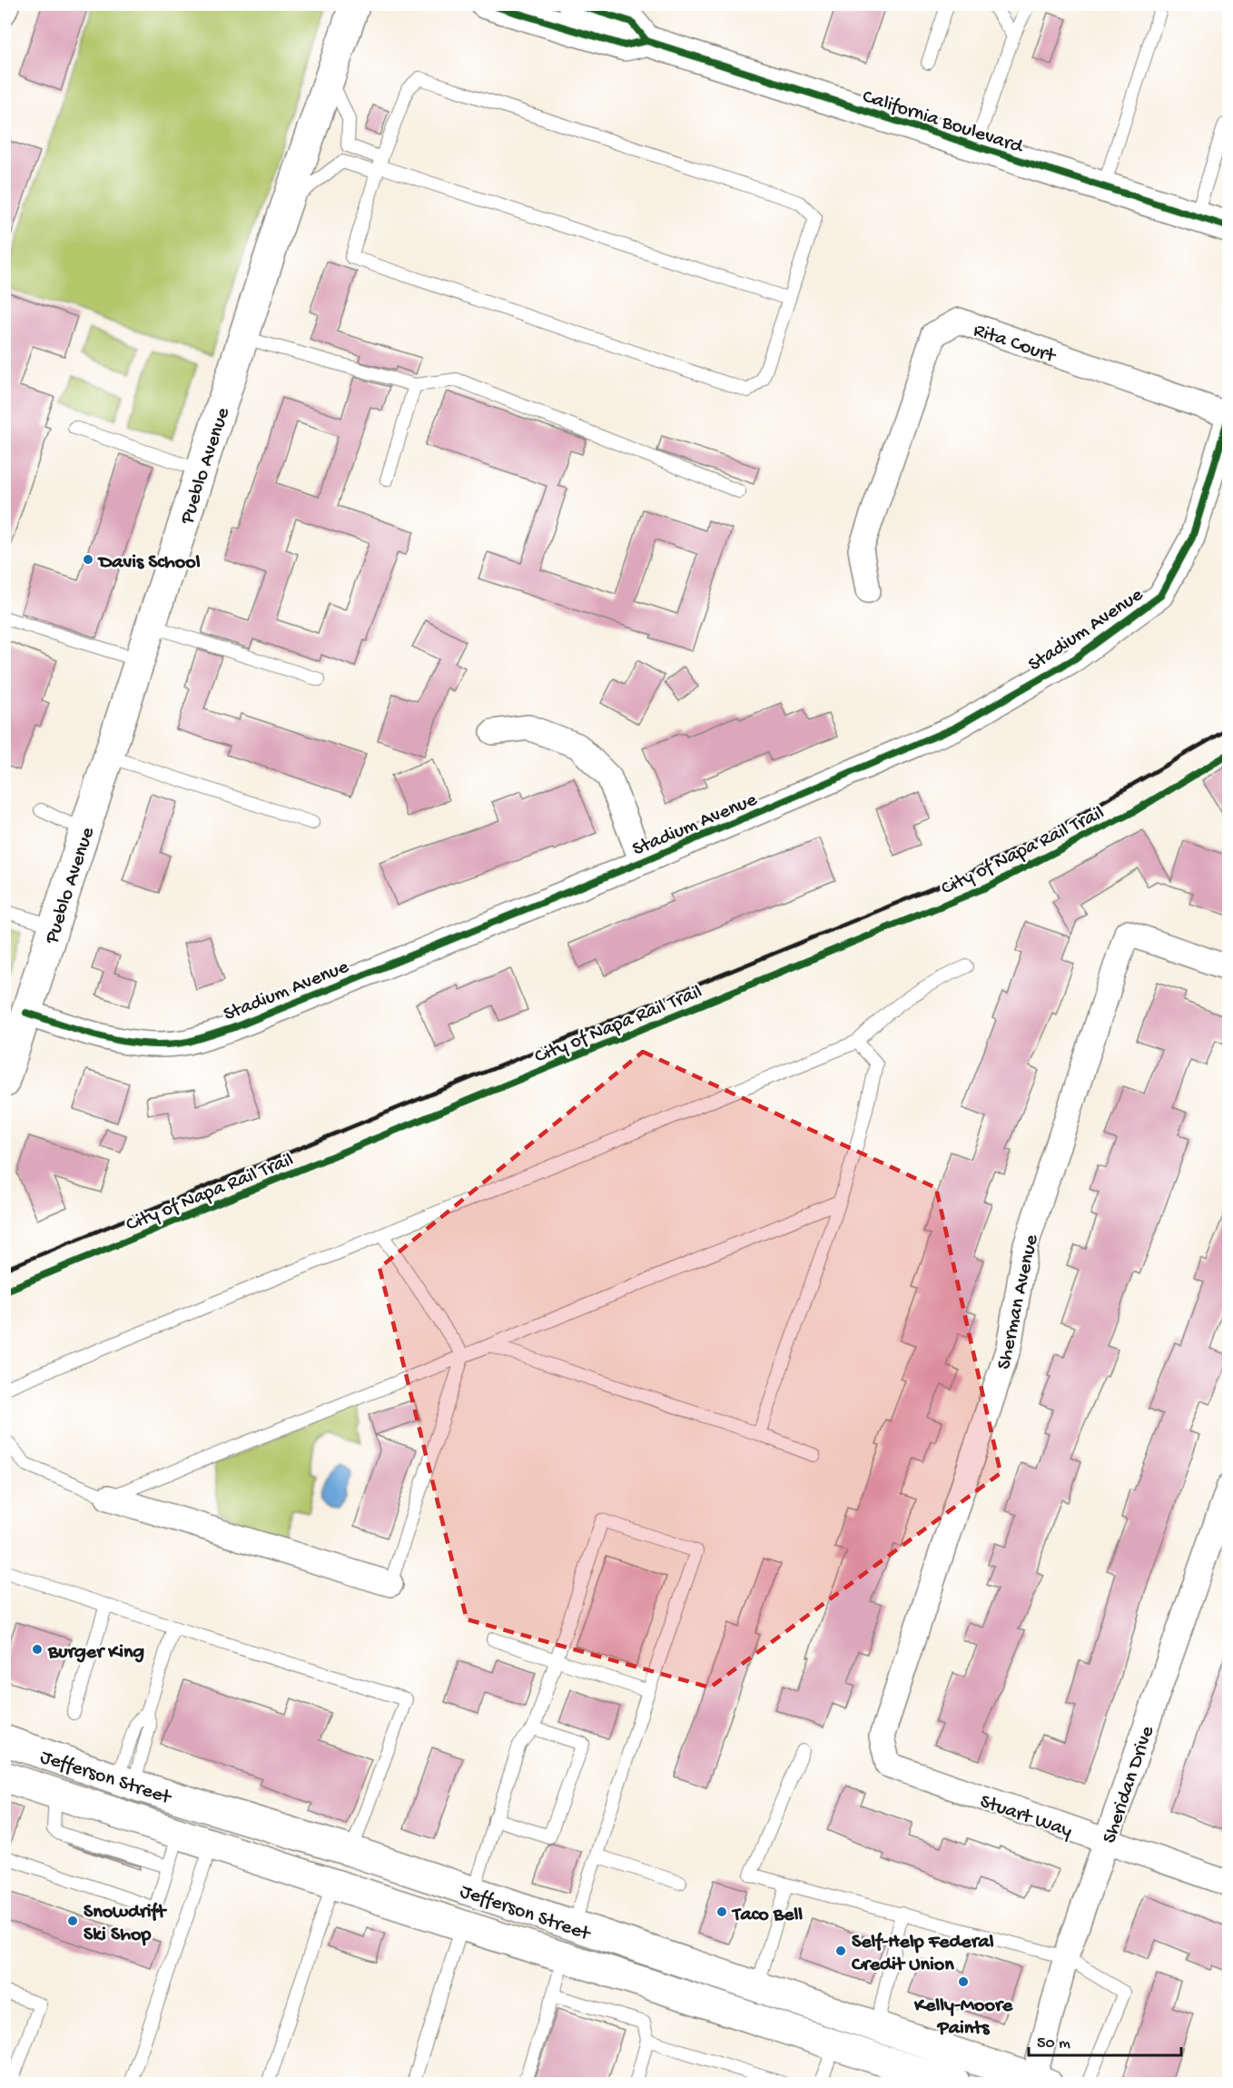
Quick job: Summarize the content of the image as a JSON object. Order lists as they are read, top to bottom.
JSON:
{
  "streets": {
    "main road": ["California Boulevard", "Pueblo Avenue", "Jefferson Street"],
    "street": [
      "Rita Court",
      "Stadium Avenue",
      "Sherman Avenue",
      "Sheridan Drive",
      "Stuart Way"
    ],
    "cycle path": ["City of Napa Rail Trail"]
  },
  "crossings": [
    ["Rita Court", "Stadium Avenue"],
    ["Pueblo Avenue", "Stadium Avenue"],
    ["Sherman Avenue", "Stuart Way"],
    ["Jefferson Street", "Sheridan Drive"],
    ["Sheridan Drive", "Stuart Way"]
  ],
  "places": [
    "Davis School",
    "Burger King",
    "Taco Bell",
    "Snowdrift Ski Shop",
    "Self-Help Federal Credit Union",
    "Kelly-Moore Paints"
  ],
  "scale_bar": "50 m"
}
